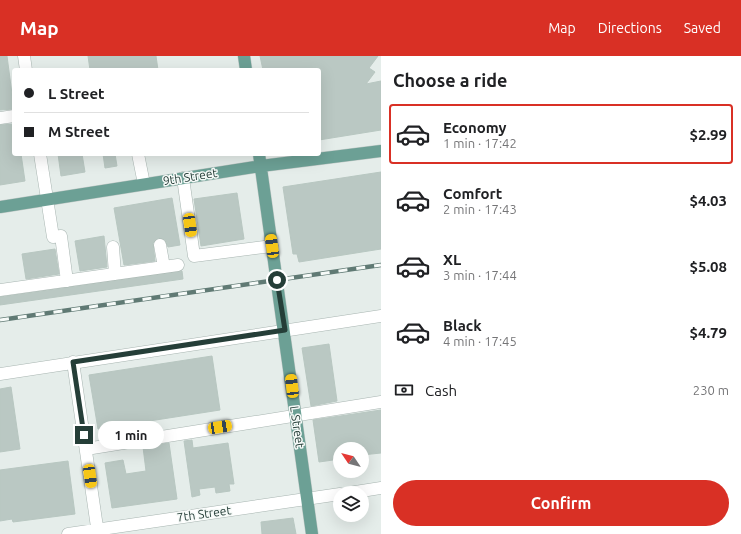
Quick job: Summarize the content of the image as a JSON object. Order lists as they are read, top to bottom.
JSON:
{
  "streets": {
    "main road": ["9th Street", "L Street"],
    "street": ["7th Street"]
  },
  "crossings": [
    ["9th Street", "L Street"],
    ["L Street", "7th Street"]
  ],
  "north": "top left",
  "page": {
    "header": "Map",
    "nav": ["Map", "Directions", "Saved"],
    "heading": "Choose a ride",
    "banner": ["L Street", "M Street"],
    "list": [
      {
        "name": "Economy",
        "note": "1 min · 17:42",
        "value": "$2.99"
      },
      {
        "name": "Comfort",
        "note": "2 min · 17:43",
        "value": "$4.03"
      },
      {
        "name": "XL",
        "note": "3 min · 17:44",
        "value": "$5.08"
      },
      {
        "name": "Black",
        "note": "4 min · 17:45",
        "value": "$4.79"
      }
    ],
    "pay": ["Cash", "230 m"],
    "bubble": "1 min",
    "buttons": "Confirm"
  }
}
